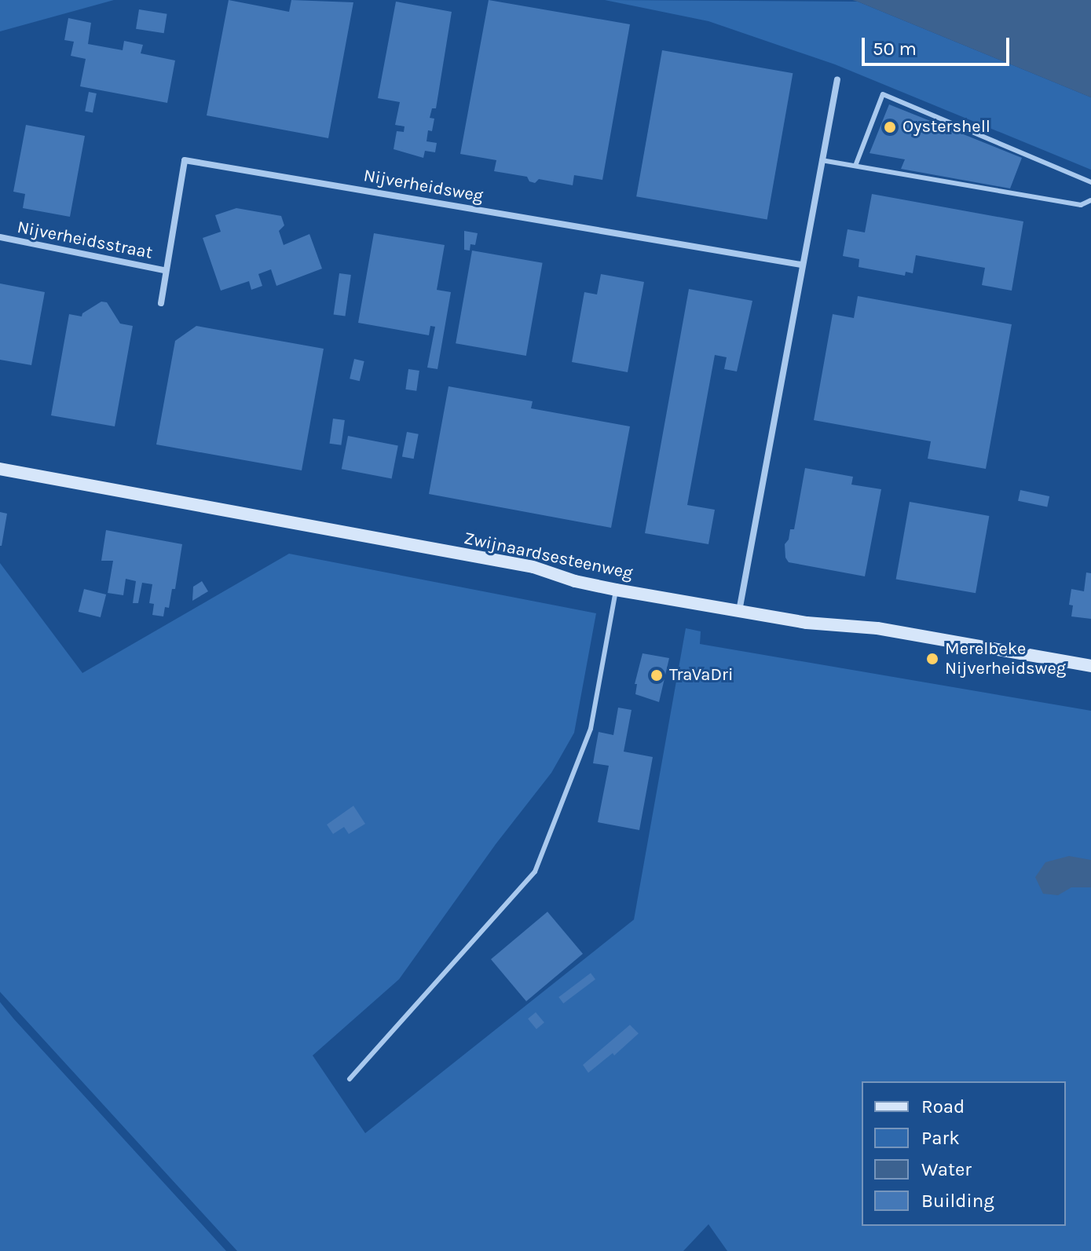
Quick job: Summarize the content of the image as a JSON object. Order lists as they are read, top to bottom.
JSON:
{
  "streets": {
    "main road": ["Zwijnaardsesteenweg"],
    "street": ["Nijverheidsweg", "Nijverheidsstraat"]
  },
  "crossings": [
    ["Nijverheidsweg", "Nijverheidsstraat"]
  ],
  "places": ["Oystershell", "Merelbeke Nijverheidsweg", "TraVaDri"],
  "legend": [
    "Road",
    "Park",
    "Water",
    "Building"
  ],
  "scale_bar": "50 m"
}
